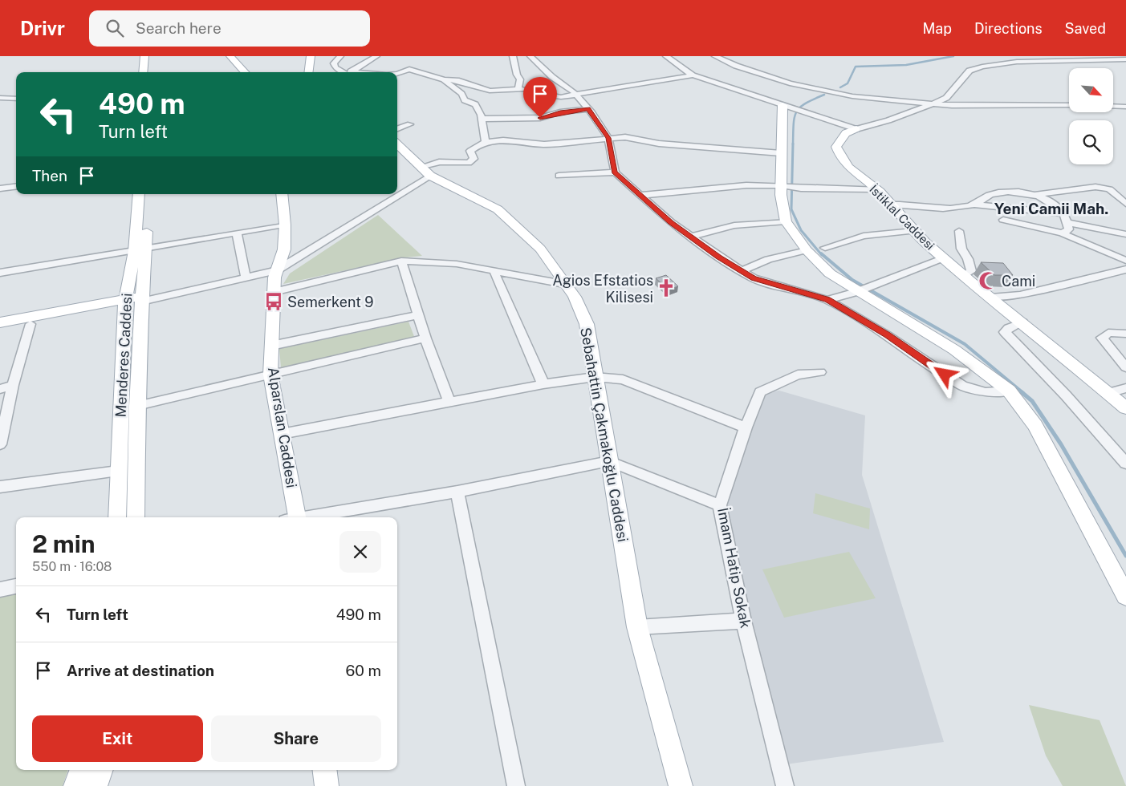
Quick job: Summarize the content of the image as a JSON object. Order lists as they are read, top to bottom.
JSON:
{
  "streets": {
    "main road": [
      "İstiklal Caddesi",
      "Menderes Caddesi",
      "Alparslan Caddesi",
      "Sebahattin Çakmakoğlu Caddesi"
    ],
    "street": ["İmam Hatip Sokak"]
  },
  "districts": ["Yeni Camii Mah."],
  "places": {
    "mosque": ["Cami"],
    "church": ["Agios Efstatios Kilisesi"],
    "bus stop": ["Semerkent 9"]
  },
  "north": "bottom right",
  "page": {
    "header": "Drivr",
    "search": "Search here",
    "nav": ["Map", "Directions", "Saved"],
    "turn": ["490 m", "Turn left"],
    "then": "Then",
    "heading": ["2 min", "550 m · 16:08"],
    "list": [
      {
        "name": "Turn left",
        "value": "490 m"
      },
      {
        "name": "Arrive at destination",
        "value": "60 m"
      }
    ],
    "buttons": ["Exit", "Share"]
  }
}
